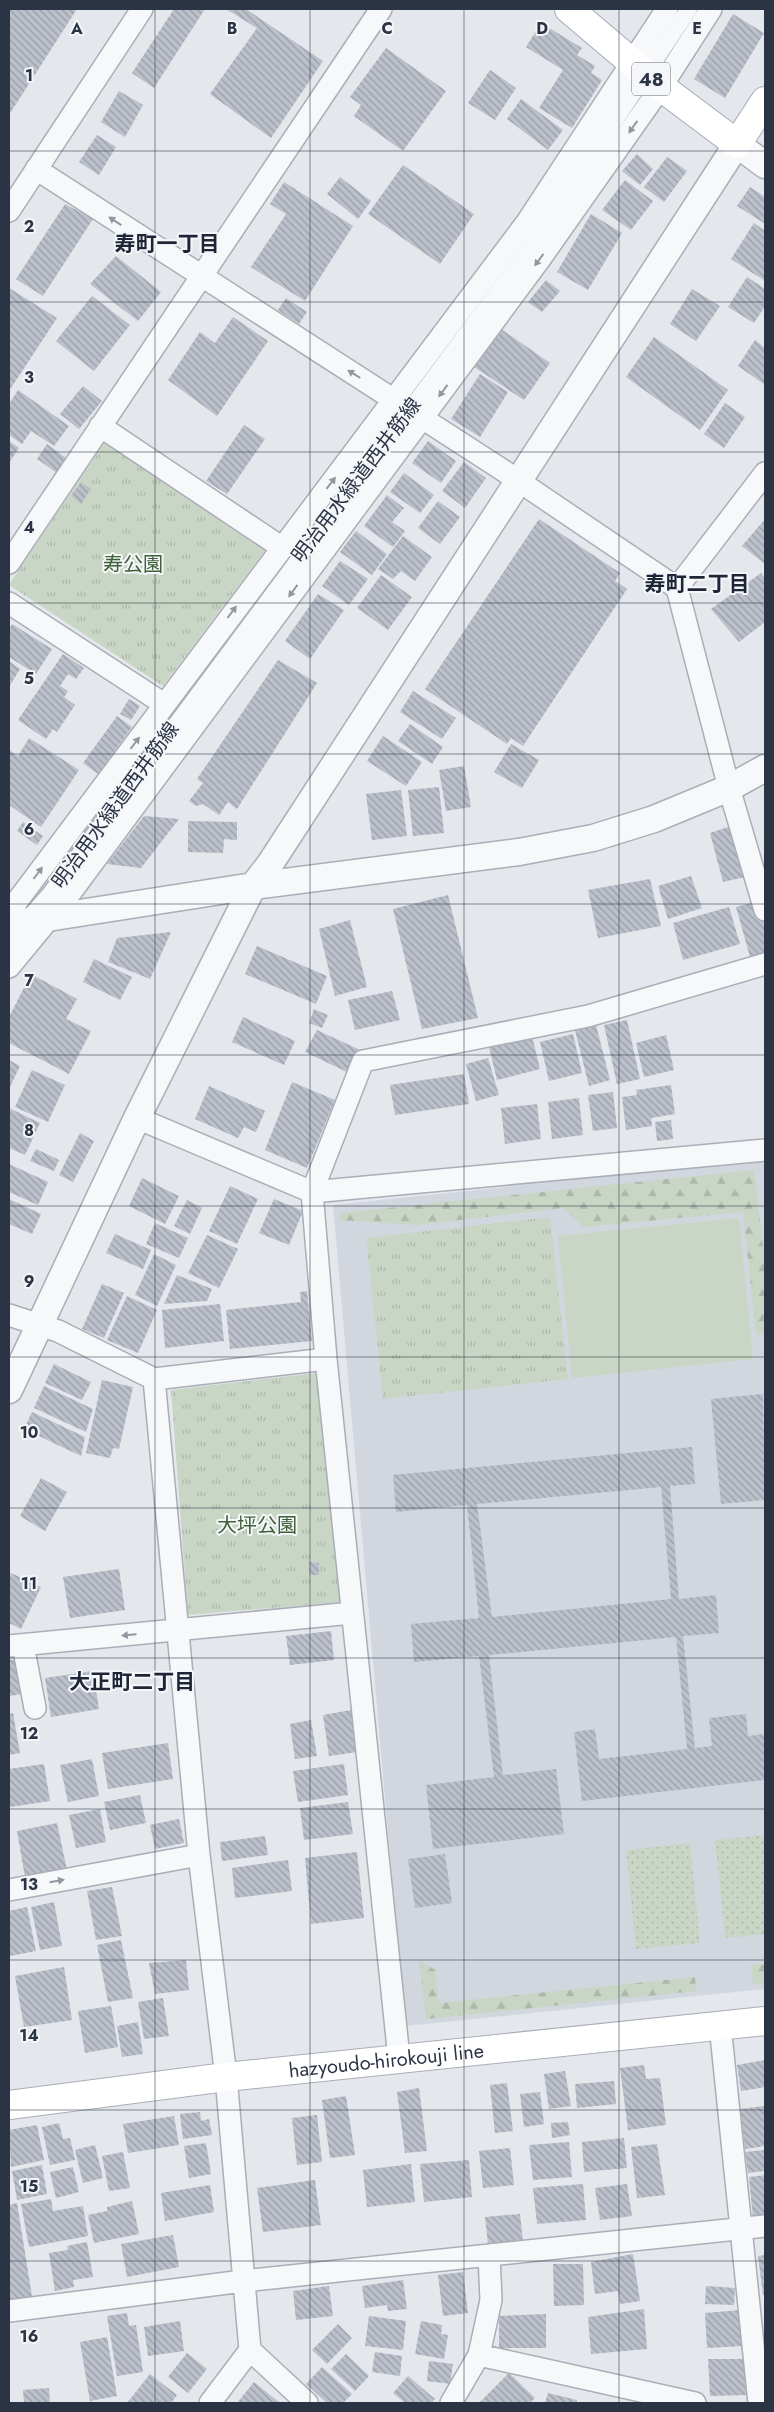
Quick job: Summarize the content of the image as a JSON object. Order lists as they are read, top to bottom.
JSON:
{
  "streets": {
    "main road": ["48", "hazyoudo-hirokouji line"]
  },
  "districts": ["寿町一丁目", "寿町二丁目", "大正町二丁目"],
  "parks": ["寿公園", "大坪公園"],
  "grid": {
    "columns": [
      "A",
      "B",
      "C",
      "D",
      "E"
    ],
    "rows": [
      "1",
      "2",
      "3",
      "4",
      "5",
      "6",
      "7",
      "8",
      "9",
      "10",
      "11",
      "12",
      "13",
      "14",
      "15",
      "16"
    ]
  }
}
